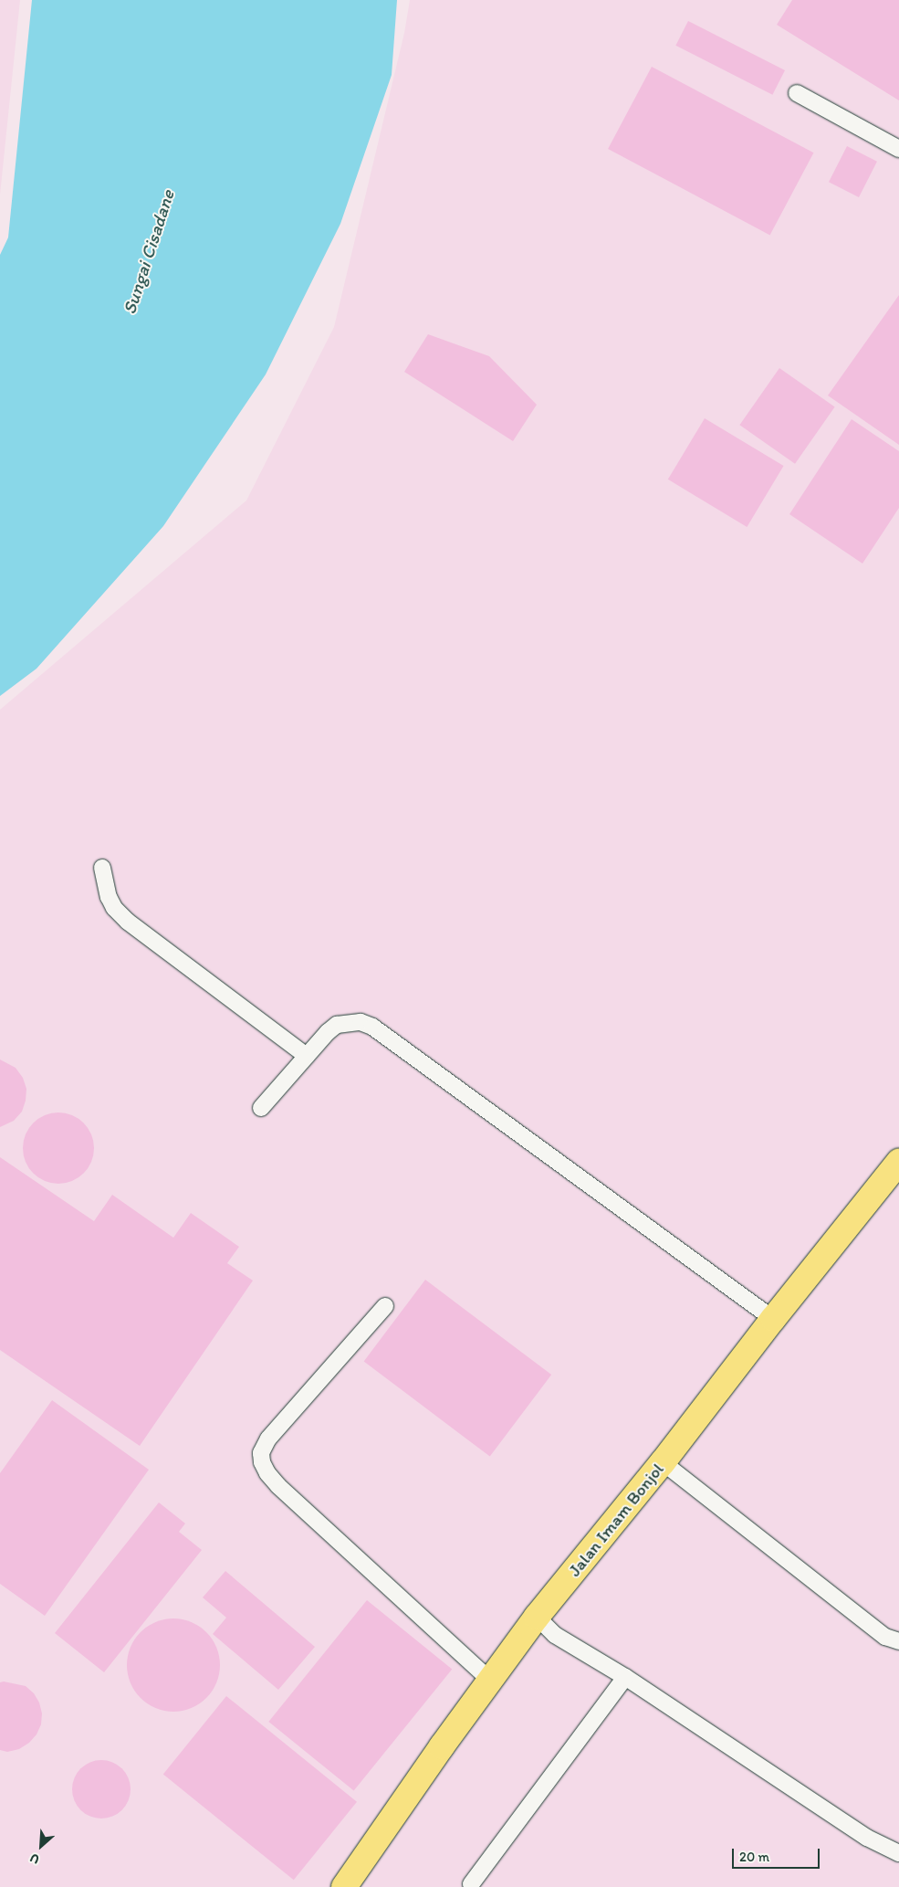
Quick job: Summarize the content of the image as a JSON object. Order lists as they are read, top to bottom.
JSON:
{
  "streets": {
    "main road": ["Jalan Imam Bonjol"]
  },
  "water": ["Sungai Cisadane"],
  "scale_bar": "20 m",
  "north": "bottom left"
}
